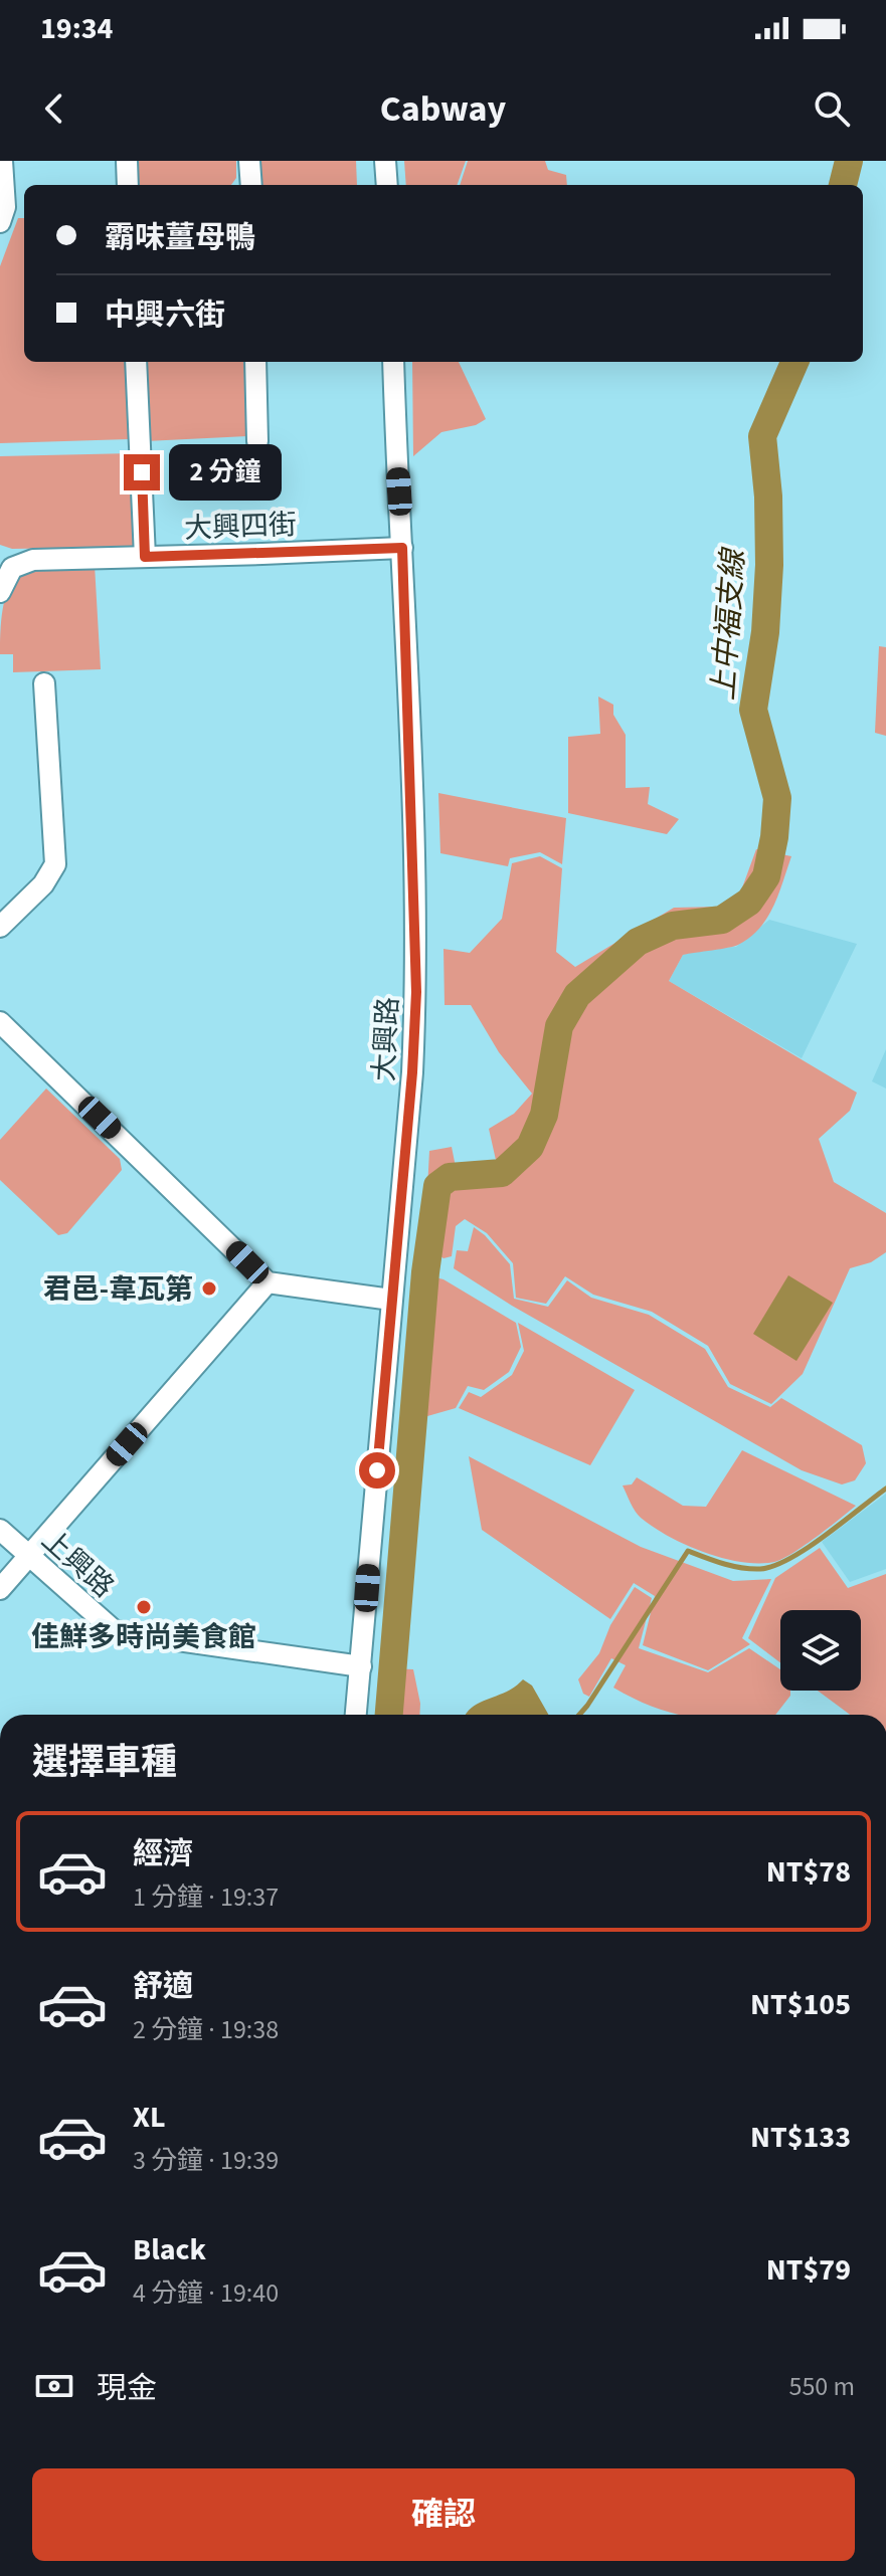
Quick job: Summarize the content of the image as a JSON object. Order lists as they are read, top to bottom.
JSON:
{
  "streets": {
    "street": ["大興四街", "大興路", "上興路"]
  },
  "crossings": [
    ["大興四街", "大興路"],
    ["大興路", "上興路"]
  ],
  "water": ["上中福支線"],
  "places": ["君邑-韋瓦第", "佳鮮多時尚美食館"],
  "page": {
    "status": "19:34",
    "header": "Cabway",
    "banner": ["霸味薑母鴨", "中興六街"],
    "bubble": "2 分鐘",
    "heading": "選擇車種",
    "list": [
      {
        "name": "經濟",
        "note": "1 分鐘 · 19:37",
        "value": "NT$78"
      },
      {
        "name": "舒適",
        "note": "2 分鐘 · 19:38",
        "value": "NT$105"
      },
      {
        "name": "XL",
        "note": "3 分鐘 · 19:39",
        "value": "NT$133"
      },
      {
        "name": "Black",
        "note": "4 分鐘 · 19:40",
        "value": "NT$79"
      }
    ],
    "pay": ["現金", "550 m"],
    "buttons": "確認"
  }
}
